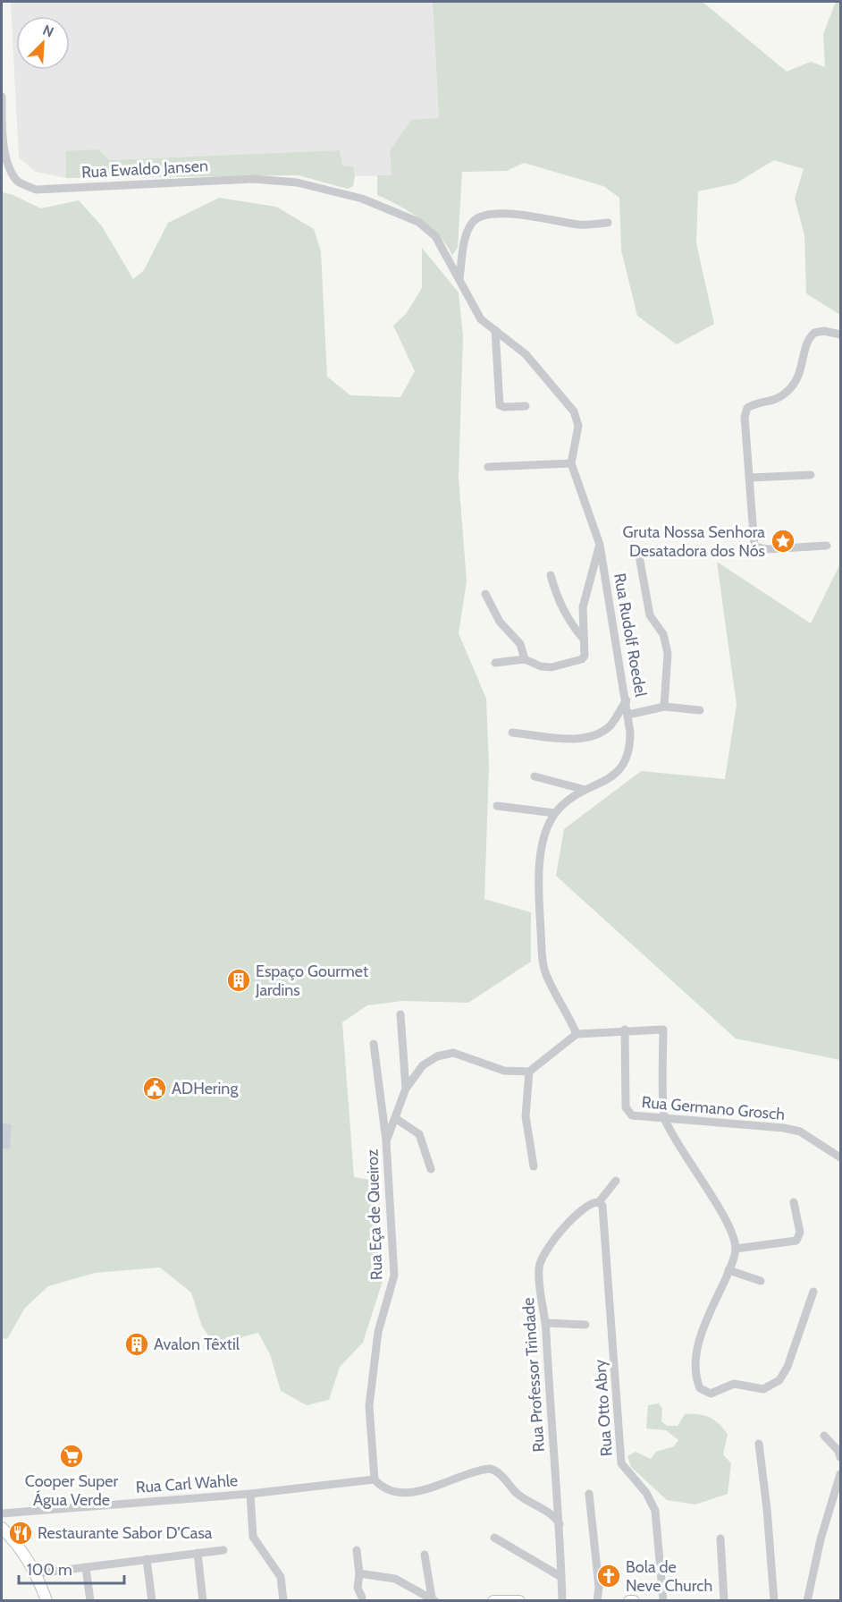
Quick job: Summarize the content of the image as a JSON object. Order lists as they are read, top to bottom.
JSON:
{
  "streets": {
    "street": [
      "Rua Ewaldo Jansen",
      "Rua Rudolf Roedel",
      "Rua Germano Grosch",
      "Rua Eça de Queiroz",
      "Rua Professor Trindade",
      "Rua Otto Abry",
      "Rua Carl Wahle"
    ]
  },
  "crossings": [
    ["Rua Eça de Queiroz", "Rua Carl Wahle"],
    ["Rua Professor Trindade", "Rua Otto Abry"]
  ],
  "places": {
    "place": ["Gruta Nossa Senhora Desatadora dos Nós"],
    "building": ["Espaço Gourmet Jardins", "Avalon Têxtil"],
    "public building": ["ADHering"],
    "supermarket": ["Cooper Super Água Verde"],
    "restaurant": ["Restaurante Sabor D'Casa"],
    "church": ["Bola de Neve Church"]
  },
  "scale_bar": "100 m",
  "north": "top right"
}
